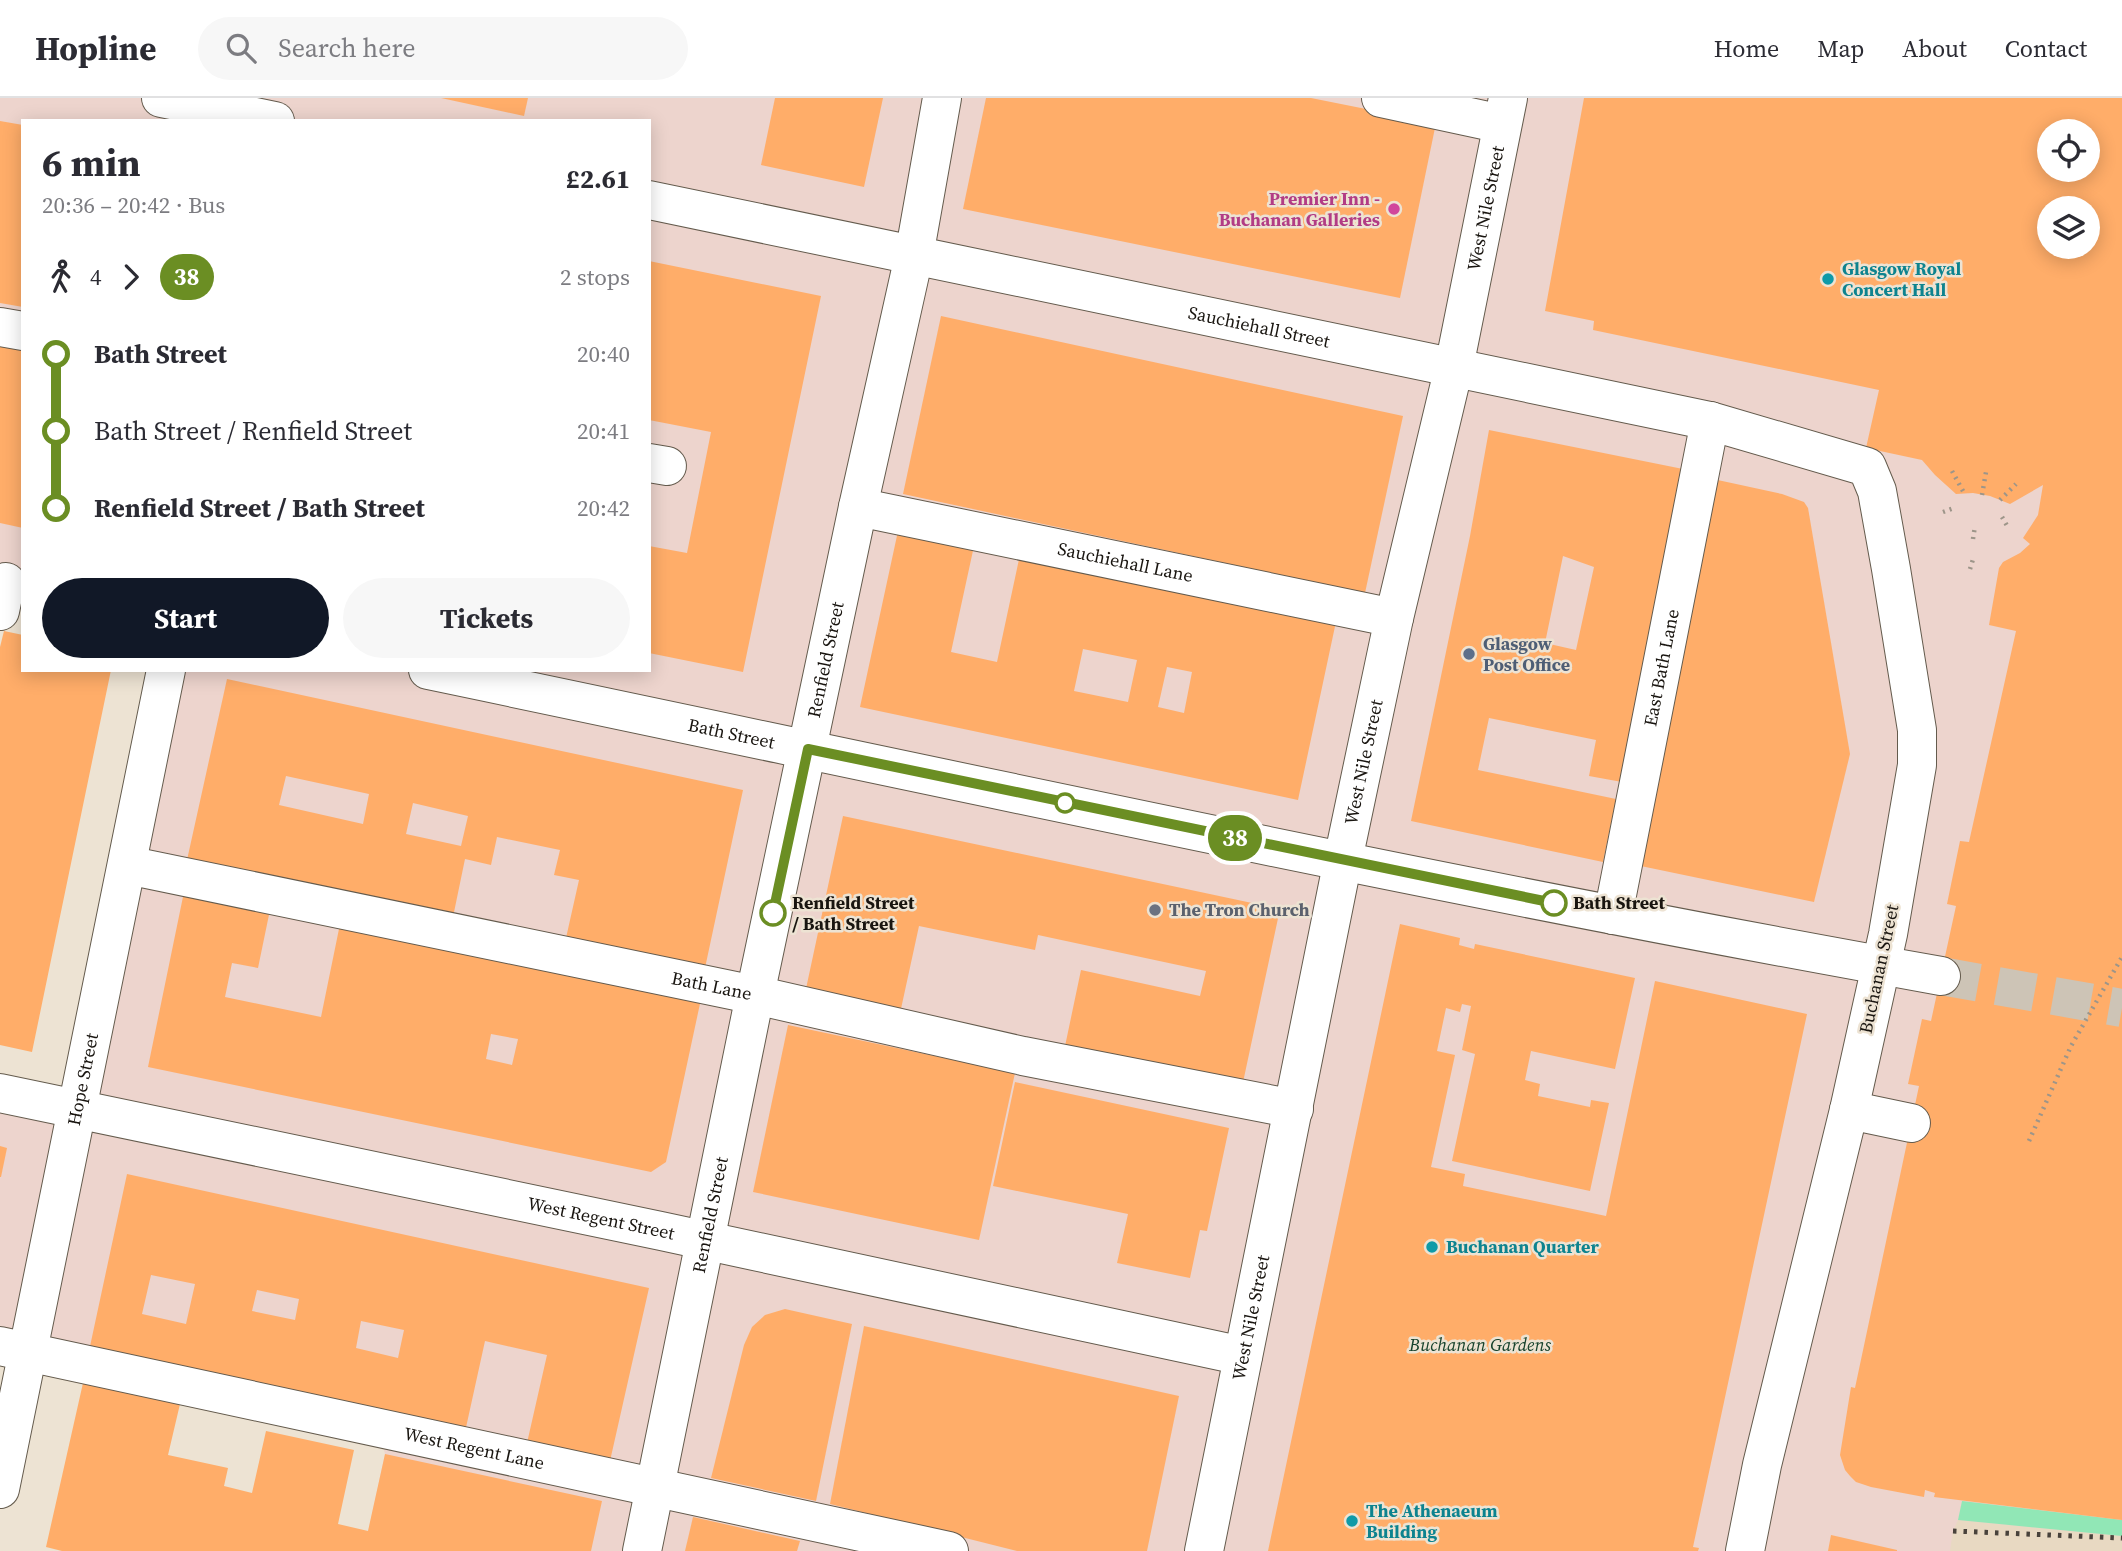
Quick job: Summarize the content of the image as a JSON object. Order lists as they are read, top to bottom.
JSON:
{
  "streets": {
    "street": [
      "West Nile Street",
      "Sauchiehall Street",
      "Sauchiehall Lane",
      "Renfield Street",
      "East Bath Lane",
      "Bath Street",
      "Buchanan Street",
      "Bath Lane",
      "Hope Street",
      "West Regent Street",
      "West Regent Lane"
    ]
  },
  "crossings": [
    ["West Nile Street", "Sauchiehall Street"],
    ["West Nile Street", "Sauchiehall Lane"],
    ["West Nile Street", "Bath Street"],
    ["West Nile Street", "Bath Lane"],
    ["West Nile Street", "West Regent Street"],
    ["Sauchiehall Street", "Renfield Street"],
    ["Sauchiehall Street", "East Bath Lane"],
    ["Sauchiehall Street", "Buchanan Street"],
    ["Sauchiehall Lane", "Renfield Street"],
    ["Renfield Street", "Bath Street"],
    ["Renfield Street", "Bath Lane"],
    ["Renfield Street", "West Regent Street"],
    ["Renfield Street", "West Regent Lane"],
    ["East Bath Lane", "Bath Street"],
    ["Bath Street", "Buchanan Street"],
    ["Bath Lane", "Hope Street"],
    ["Hope Street", "West Regent Street"],
    ["Hope Street", "West Regent Lane"]
  ],
  "parks": ["Buchanan Gardens"],
  "places": [
    "Premier Inn - Buchanan Galleries",
    "Glasgow Royal Concert Hall",
    "Glasgow Post Office",
    "Bath Street",
    "The Tron Church",
    "Renfield Street / Bath Street",
    "Buchanan Quarter",
    "The Athenaeum Building"
  ],
  "lines": ["bus line 38"],
  "page": {
    "header": "Hopline",
    "search": "Search here",
    "nav": [
      "Home",
      "Map",
      "About",
      "Contact"
    ],
    "on_map": "38",
    "heading": ["6 min", "20:36 – 20:42 · Bus", "£2.61"],
    "legs": ["4", "38", "2 stops"],
    "list": [
      {
        "name": "Bath Street",
        "value": "20:40"
      },
      {
        "name": "Bath Street / Renfield Street",
        "value": "20:41"
      },
      {
        "name": "Renfield Street / Bath Street",
        "value": "20:42"
      }
    ],
    "buttons": ["Start", "Tickets"]
  }
}
